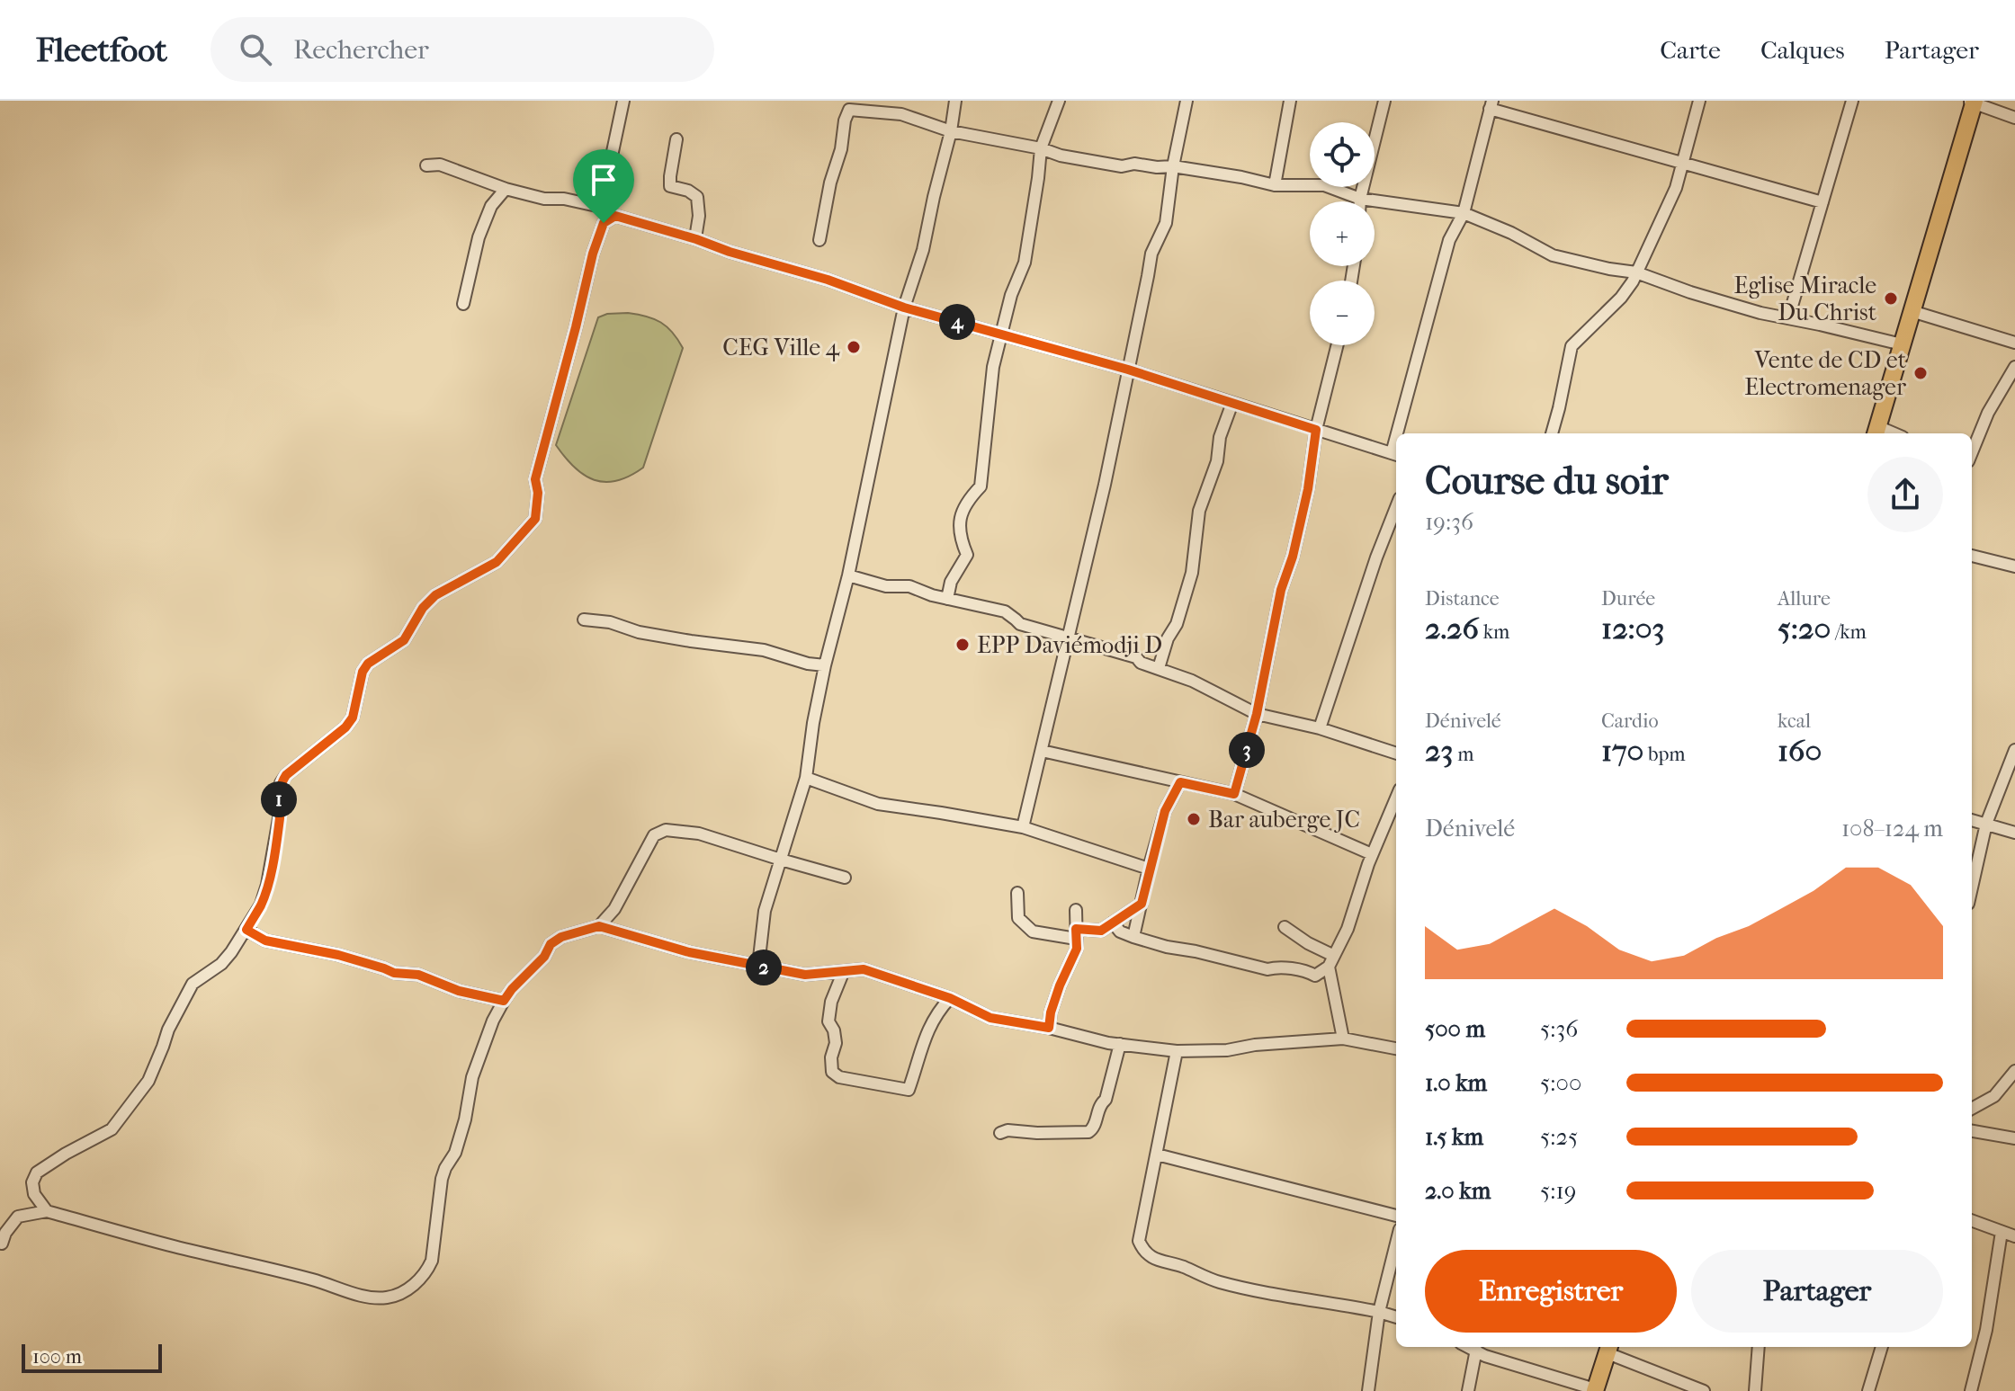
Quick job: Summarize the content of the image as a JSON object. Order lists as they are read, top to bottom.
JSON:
{
  "places": [
    "Eglise Miracle Du Christ",
    "CEG Ville 4",
    "Vente de CD et Electromenager",
    "EPP Daviémodji D",
    "Bar auberge JC"
  ],
  "scale_bar": "100 m",
  "page": {
    "header": "Fleetfoot",
    "search": "Rechercher",
    "nav": ["Carte", "Calques", "Partager"],
    "map_buttons": ["+", "−"],
    "pins": [
      "4",
      "3",
      "1",
      "2"
    ],
    "heading": ["Course du soir", "19:36"],
    "stats": [
      ["Distance", "2.26 km"],
      ["Durée", "12:03"],
      ["Allure", "5:20 /km"],
      ["Dénivelé", "23 m"],
      ["Cardio", "170 bpm"],
      ["kcal", "160"]
    ],
    "chart": ["Dénivelé", "108–124 m"],
    "list": [
      {
        "name": "500 m",
        "note": "5:36"
      },
      {
        "name": "1.0 km",
        "note": "5:00"
      },
      {
        "name": "1.5 km",
        "note": "5:25"
      },
      {
        "name": "2.0 km",
        "note": "5:19"
      }
    ],
    "buttons": ["Enregistrer", "Partager"],
    "scale": "100 m"
  }
}
